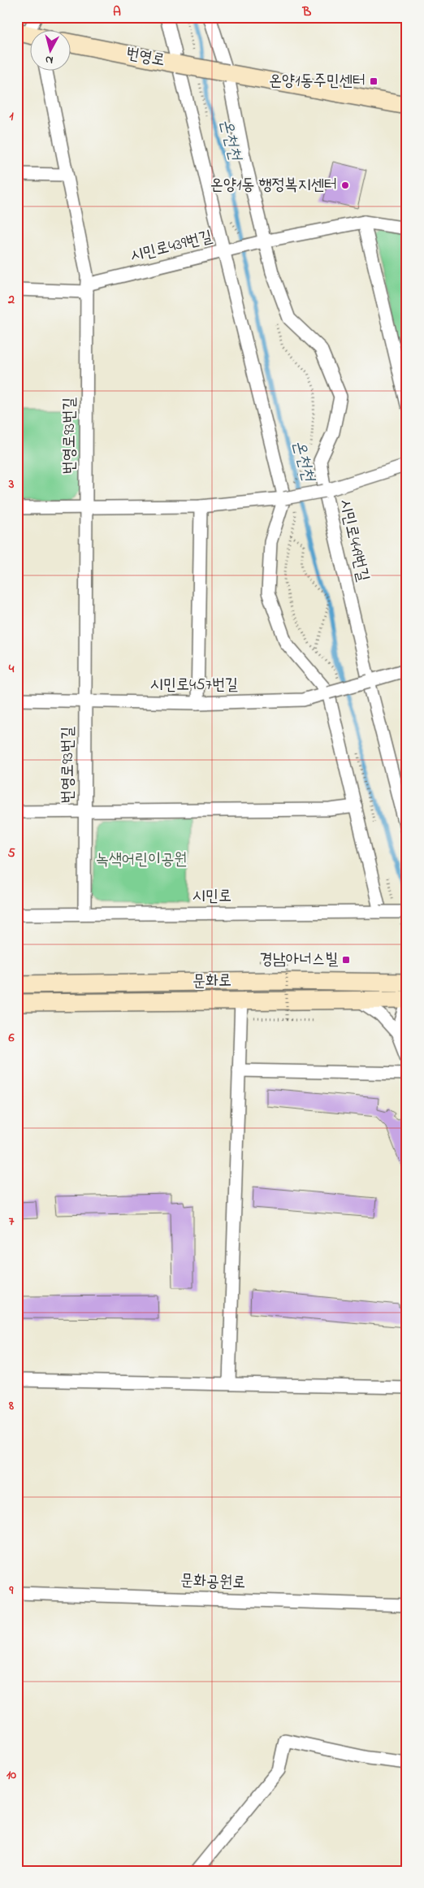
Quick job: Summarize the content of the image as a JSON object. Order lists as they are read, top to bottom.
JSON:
{
  "streets": {
    "main road": ["번영로", "문화로"],
    "street": [
      "시민로439번길",
      "번영로93번길",
      "시민로449번길",
      "시민로457번길",
      "시민로",
      "문화공원로"
    ]
  },
  "crossings": [
    ["시민로439번길", "번영로93번길"],
    ["번영로93번길", "시민로457번길"],
    ["번영로93번길", "시민로"],
    ["시민로449번길", "시민로457번길"]
  ],
  "water": ["온천천"],
  "parks": ["녹색어린이공원"],
  "places": {
    "transit": ["온양1동주민센터", "경남아너스빌"],
    "other": ["온양1동 행정복지센터"]
  },
  "north": "bottom",
  "grid": {
    "columns": ["A", "B"],
    "rows": [
      "1",
      "2",
      "3",
      "4",
      "5",
      "6",
      "7",
      "8",
      "9",
      "10"
    ]
  }
}
